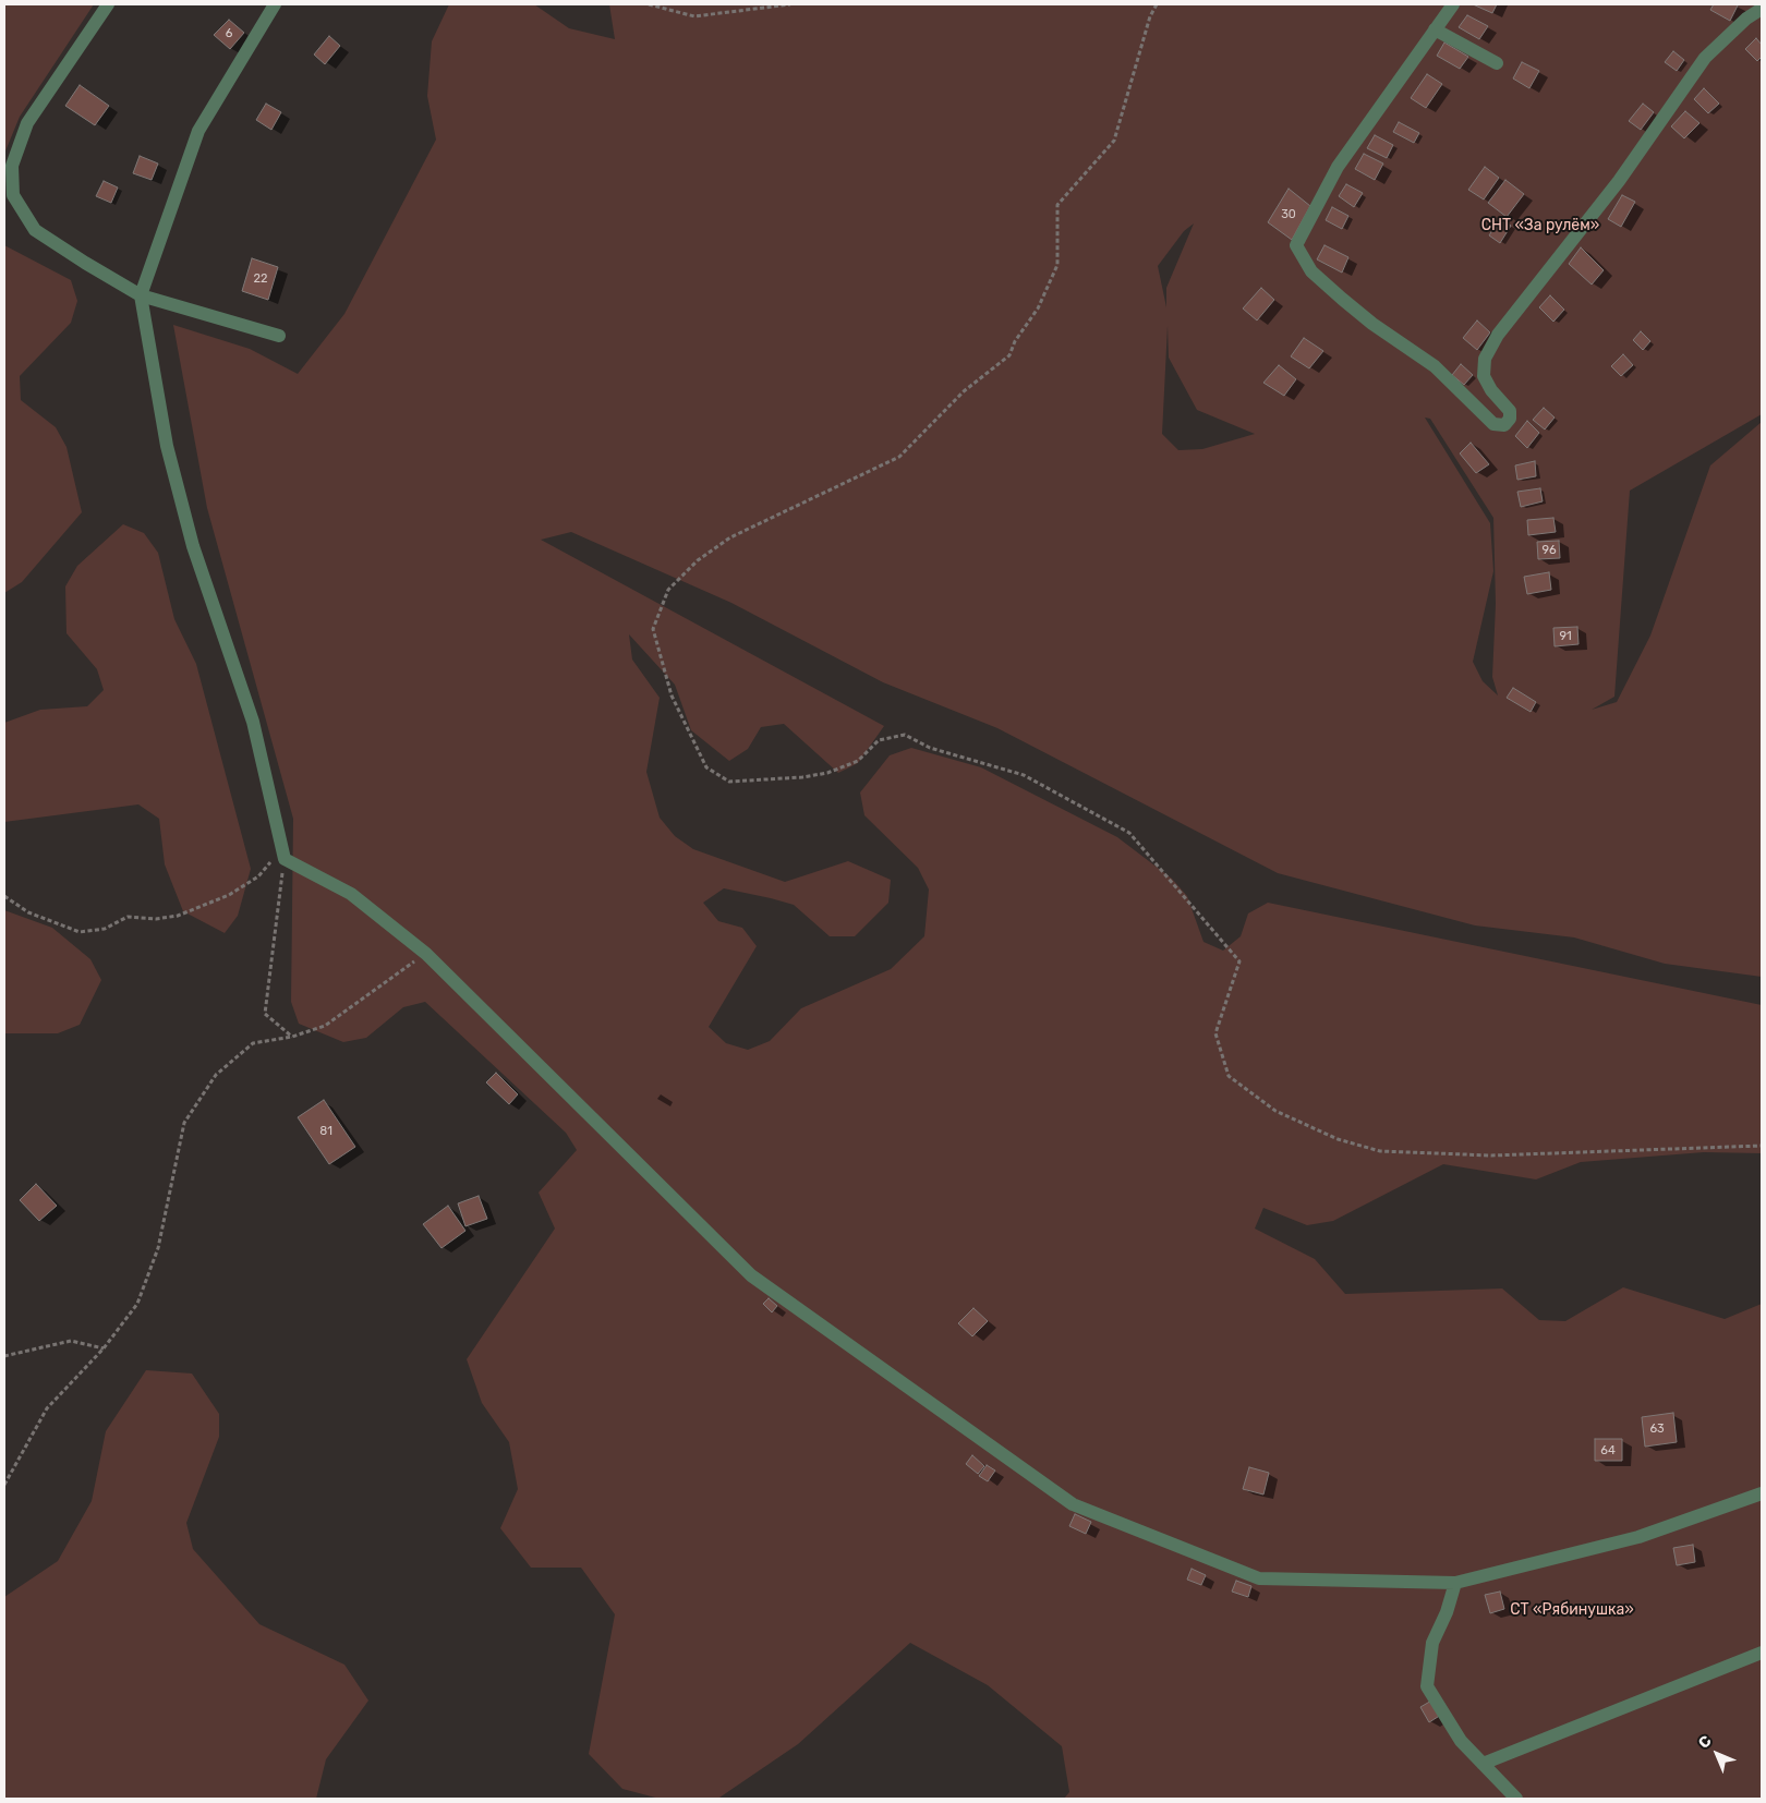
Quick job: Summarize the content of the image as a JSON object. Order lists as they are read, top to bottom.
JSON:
{
  "parks": ["СНТ «За рулём»", "СТ «Рябинушка»"],
  "house_numbers": [
    "6",
    "30",
    "22",
    "96",
    "91",
    "81",
    "63",
    "64"
  ],
  "north": "top left"
}
